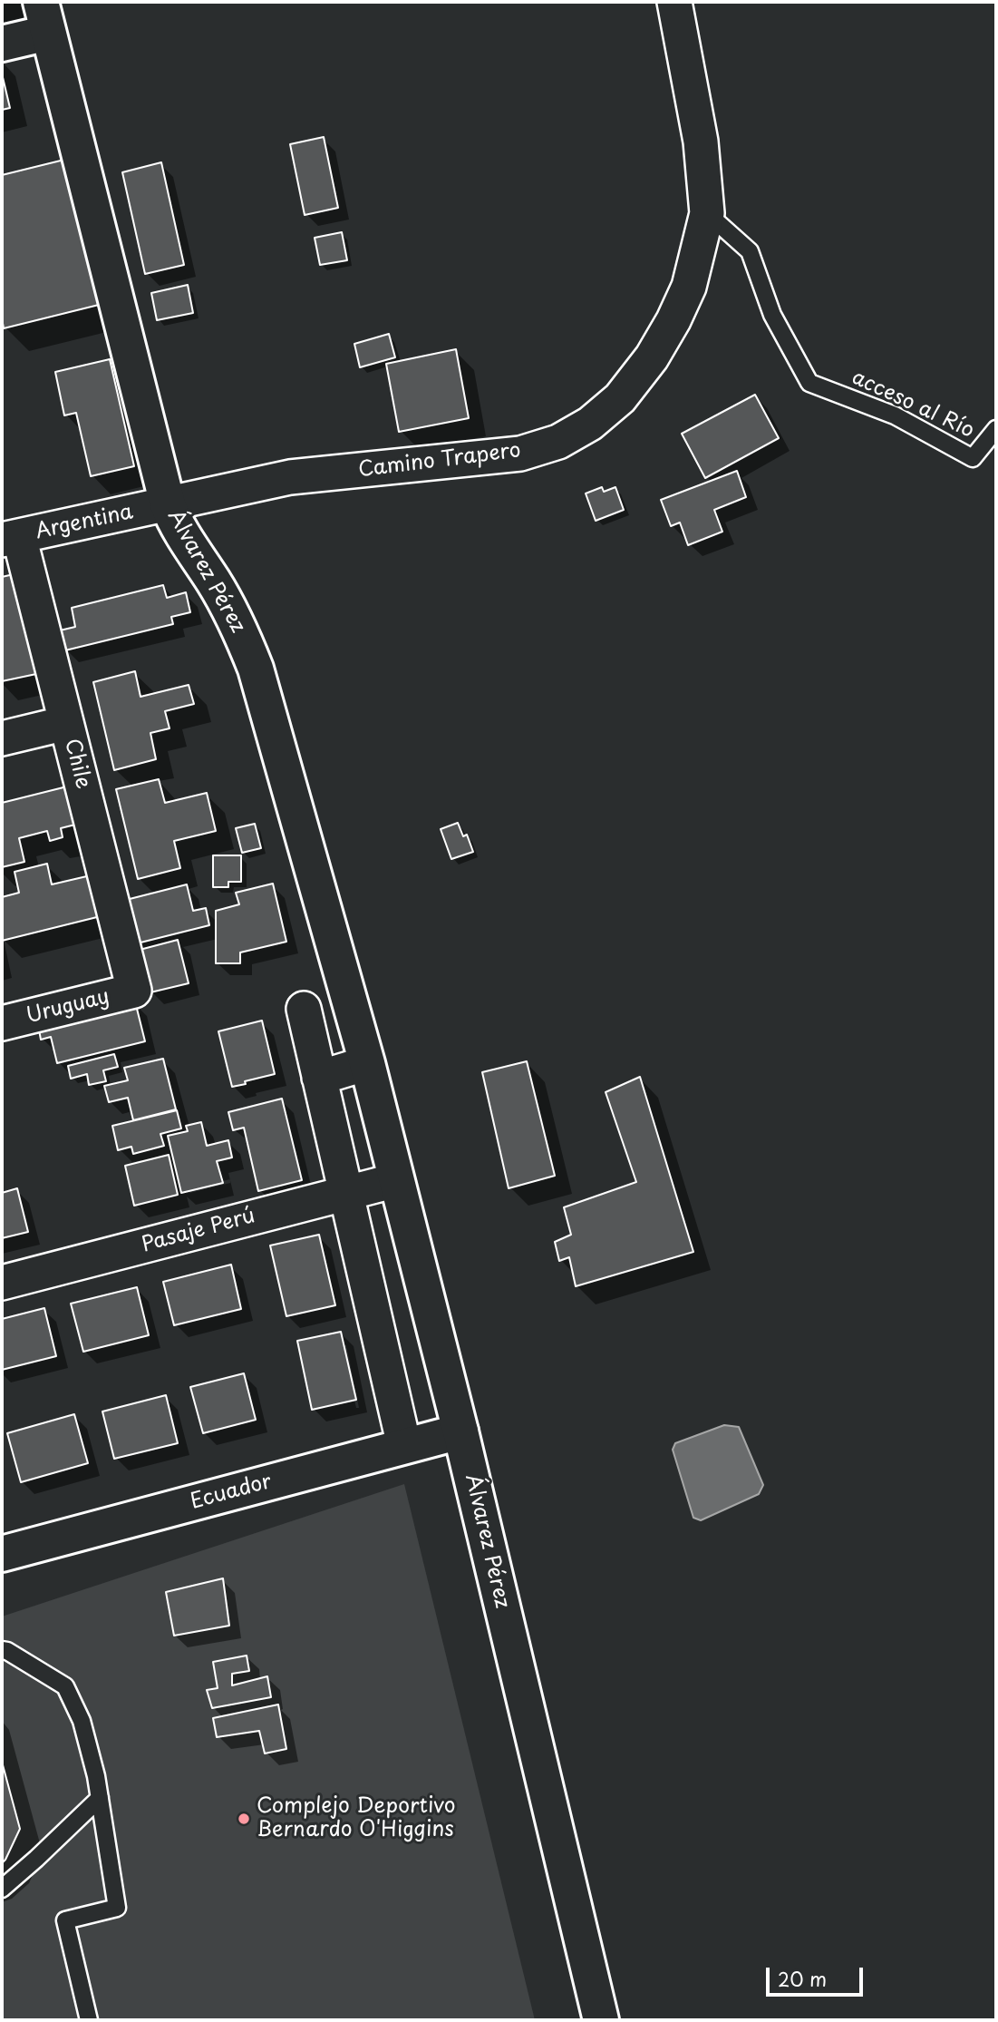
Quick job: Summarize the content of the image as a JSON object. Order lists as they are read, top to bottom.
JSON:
{
  "streets": {
    "main road": ["Álvarez Pérez", "Ecuador"],
    "street": [
      "Camino Trapero",
      "Argentina",
      "Chile",
      "Uruguay",
      "Pasaje Perú"
    ],
    "lane": ["acceso al Río"]
  },
  "crossings": [
    ["acceso al Río", "Camino Trapero"],
    ["Camino Trapero", "Argentina"],
    ["Camino Trapero", "Álvarez Pérez"],
    ["Argentina", "Álvarez Pérez"],
    ["Argentina", "Chile"],
    ["Álvarez Pérez", "Pasaje Perú"],
    ["Álvarez Pérez", "Ecuador"],
    ["Chile", "Uruguay"]
  ],
  "places": ["Complejo Deportivo Bernardo O'Higgins"],
  "scale_bar": "20 m"
}
